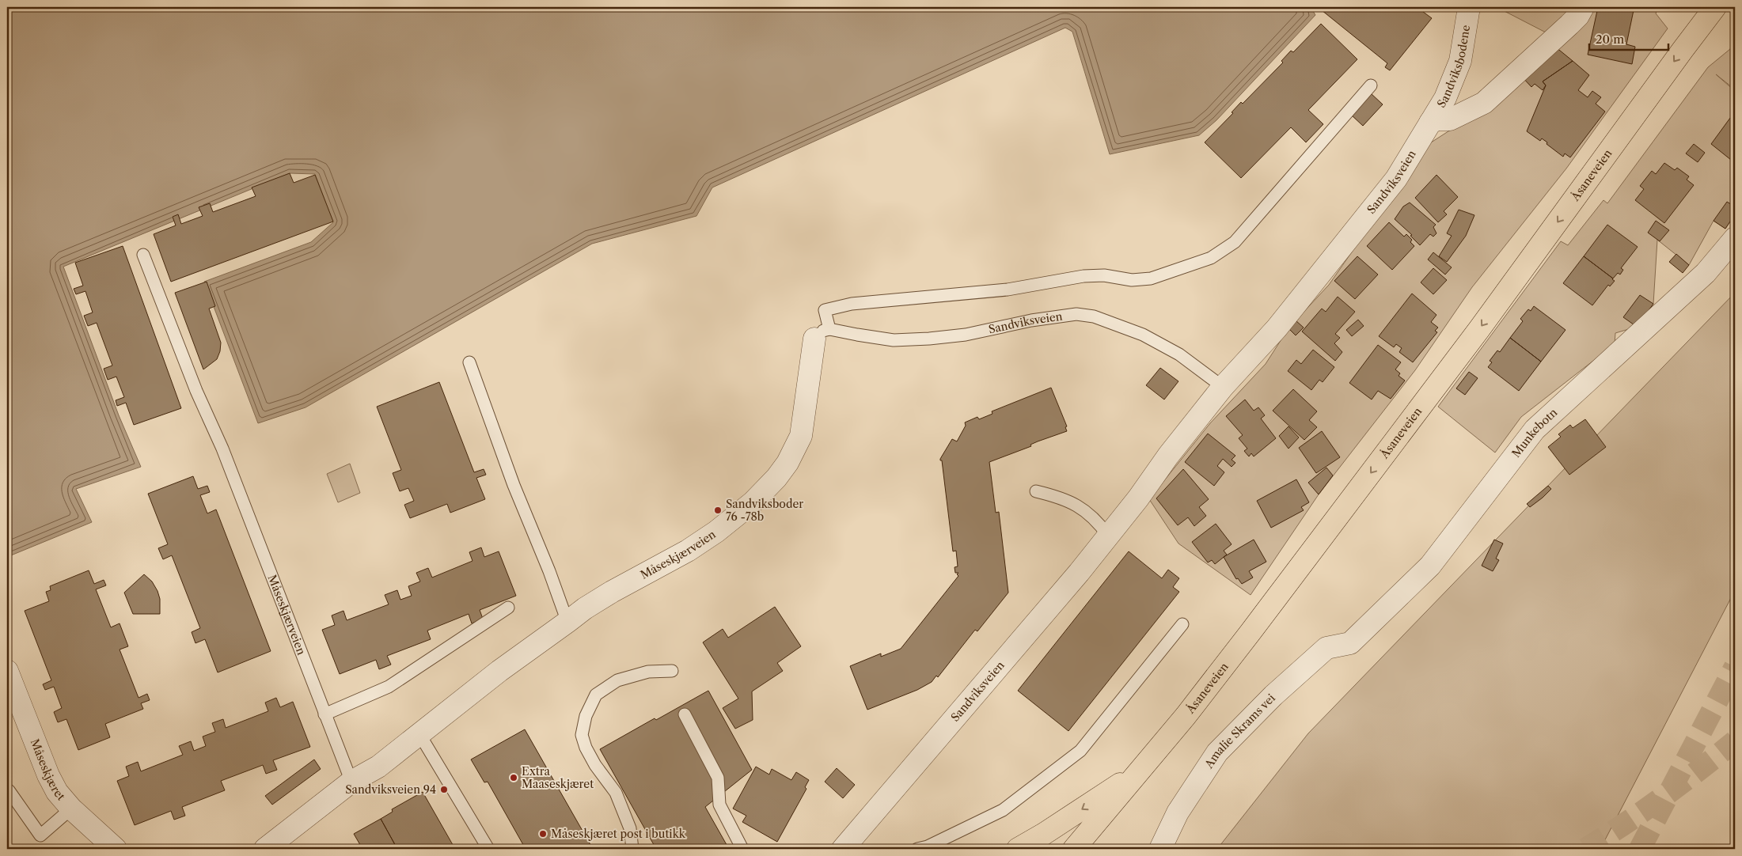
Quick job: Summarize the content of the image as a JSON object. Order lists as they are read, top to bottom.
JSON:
{
  "streets": {
    "highway": ["Åsaneveien"],
    "street": [
      "Sandviksbodene",
      "Sandviksveien",
      "Munkebotn",
      "Måseskjærveien",
      "Amalie Skrams vei",
      "Måseskjæret"
    ]
  },
  "crossings": [
    ["Sandviksbodene", "Sandviksveien"],
    ["Sandviksveien", "Måseskjærveien"],
    ["Munkebotn", "Amalie Skrams vei"]
  ],
  "one_way": ["Åsaneveien"],
  "places": [
    "Sandviksboder 76 -78b",
    "Extra Maaseskjæret",
    "Sandviksveien 94",
    "Måseskjæret post i butikk"
  ],
  "scale_bar": "20 m"
}
